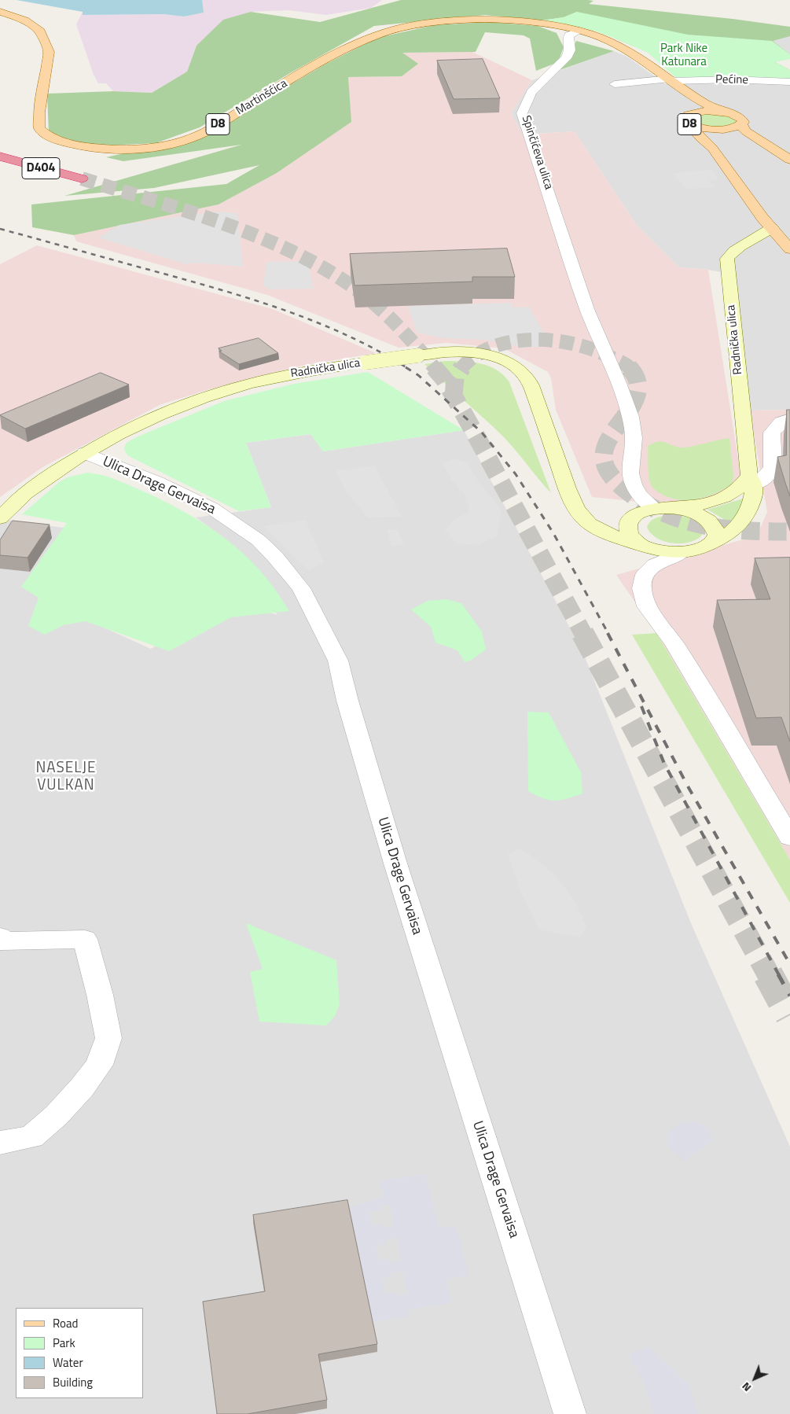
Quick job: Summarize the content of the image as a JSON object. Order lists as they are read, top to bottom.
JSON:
{
  "streets": {
    "highway": ["D404"],
    "main road": ["Martinšćica", "D8", "Radnička ulica"],
    "street": ["Pećine", "Spinčićeva ulica", "Ulica Drage Gervaisa"]
  },
  "crossings": [
    ["Pećine", "D8"],
    ["Martinšćica", "D8"],
    ["Martinšćica", "Spinčićeva ulica"],
    ["D8", "Spinčićeva ulica"],
    ["D8", "Radnička ulica"],
    ["Spinčićeva ulica", "Radnička ulica"],
    ["Radnička ulica", "Ulica Drage Gervaisa"]
  ],
  "districts": ["NASELJE VULKAN"],
  "parks": ["Park Nike Katunara"],
  "legend": [
    "Road",
    "Park",
    "Water",
    "Building"
  ],
  "north": "bottom left"
}
